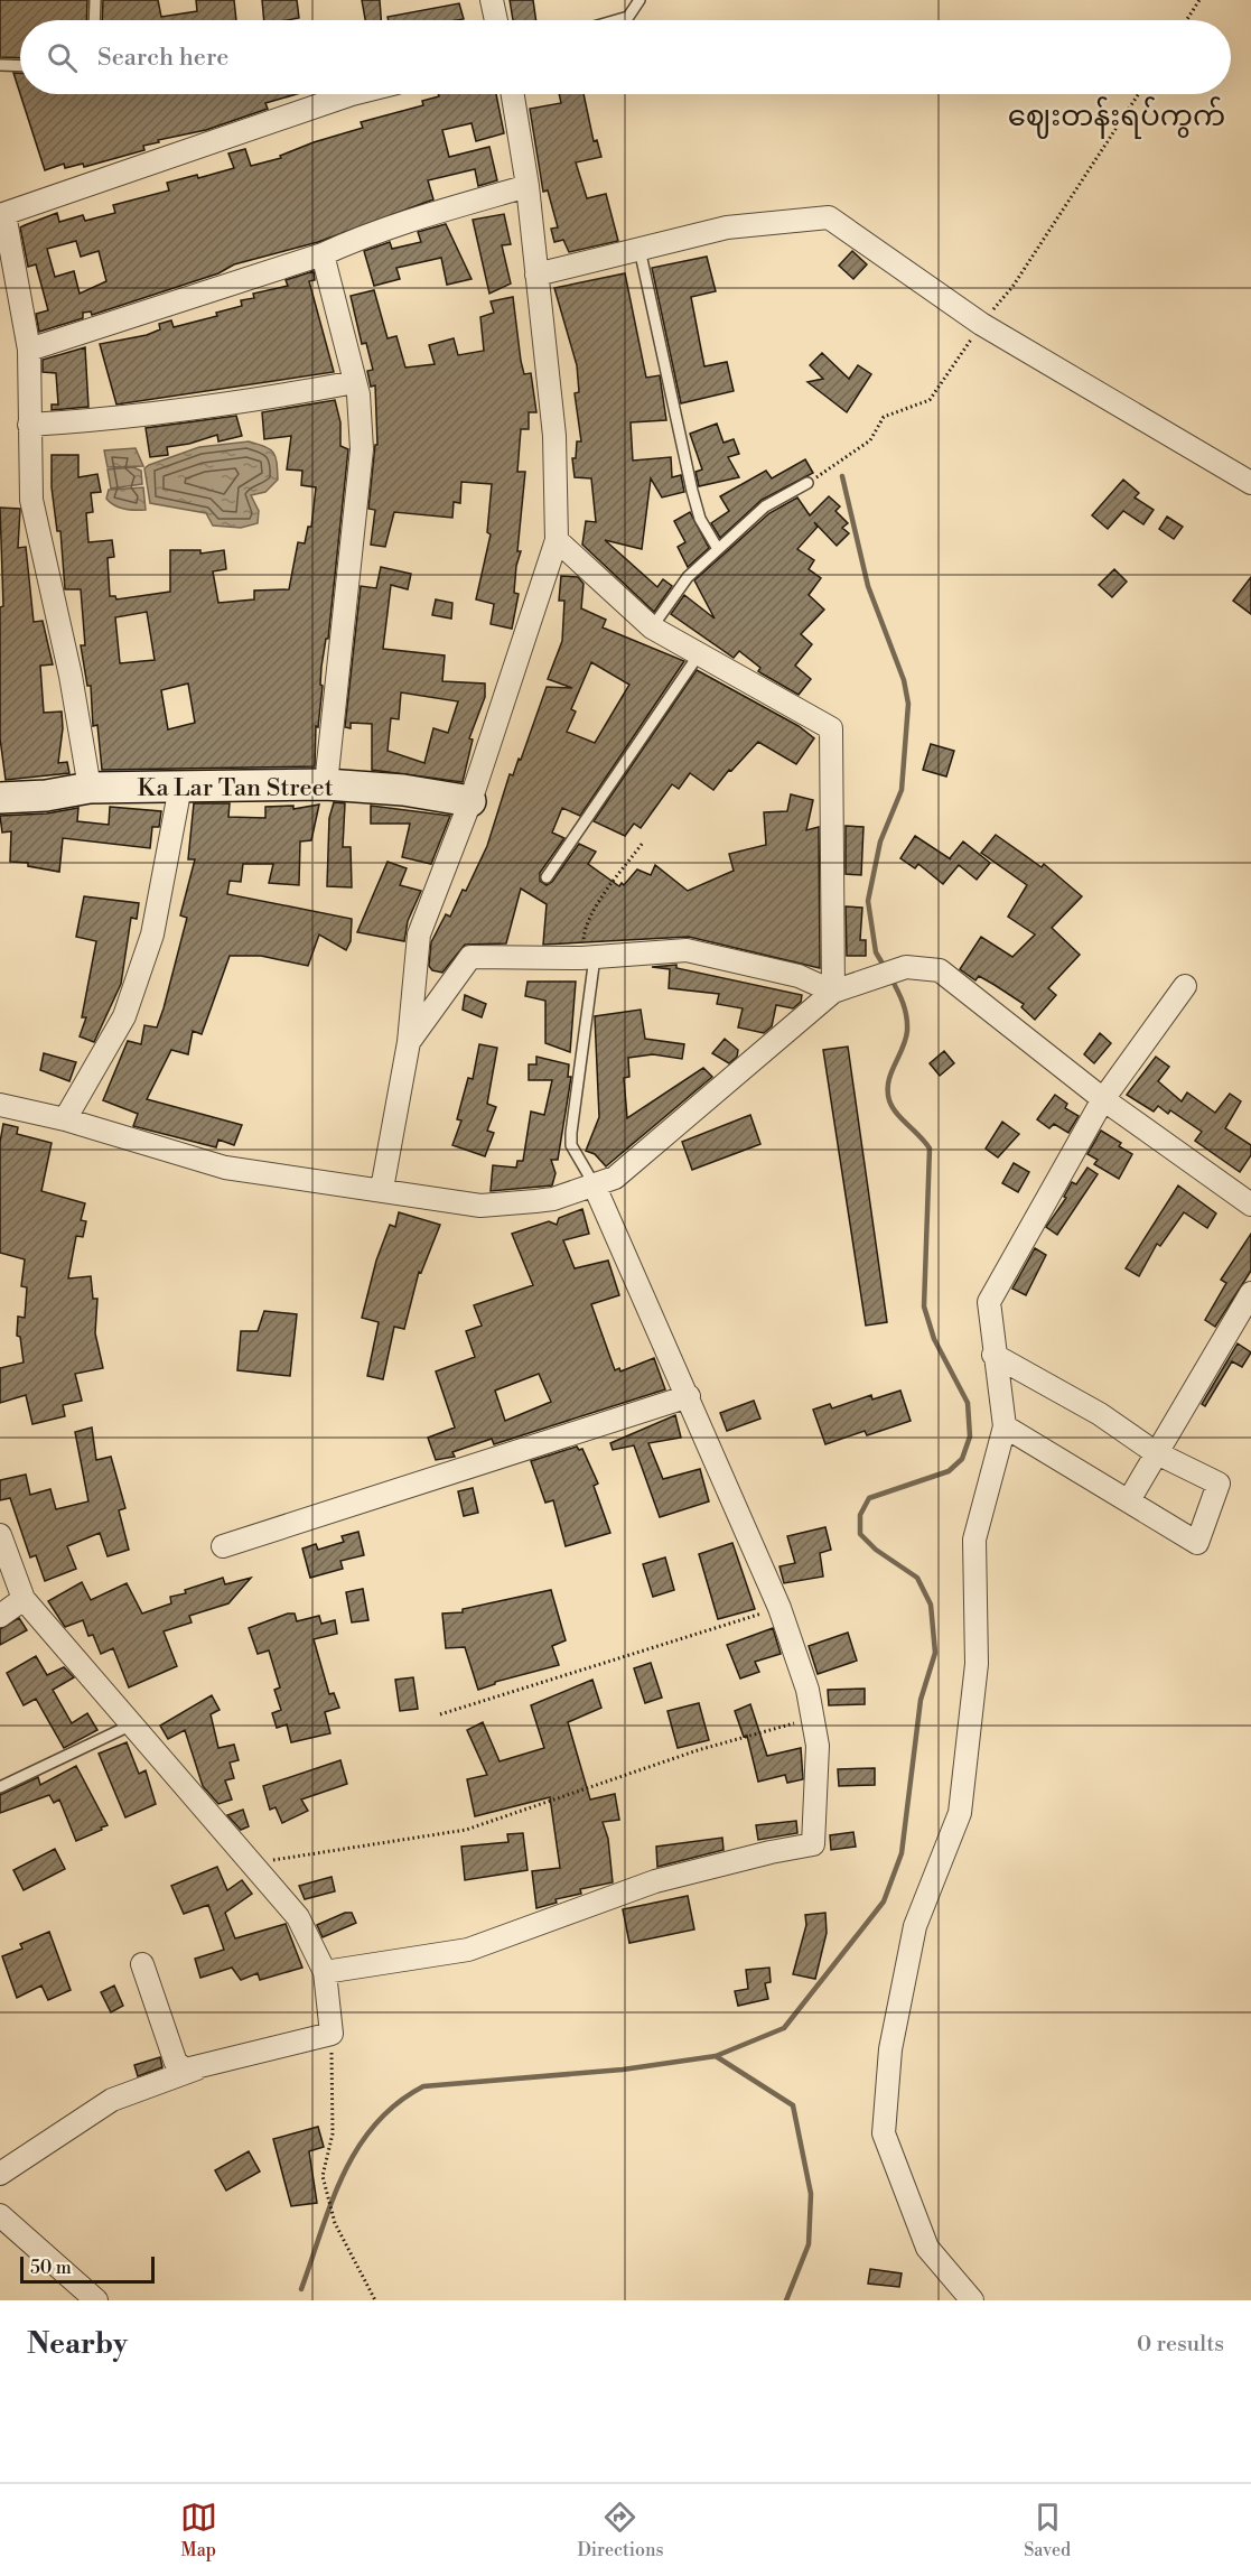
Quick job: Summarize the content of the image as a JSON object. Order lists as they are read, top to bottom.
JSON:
{
  "streets": {
    "street": ["Ka Lar Tan Street"]
  },
  "districts": ["ဈေးတန်းရပ်ကွက်"],
  "scale_bar": "50 m",
  "page": {
    "search": "Search here",
    "scale": "50 m",
    "heading": ["Nearby", "0 results"],
    "nav": ["Map", "Directions", "Saved"]
  }
}
